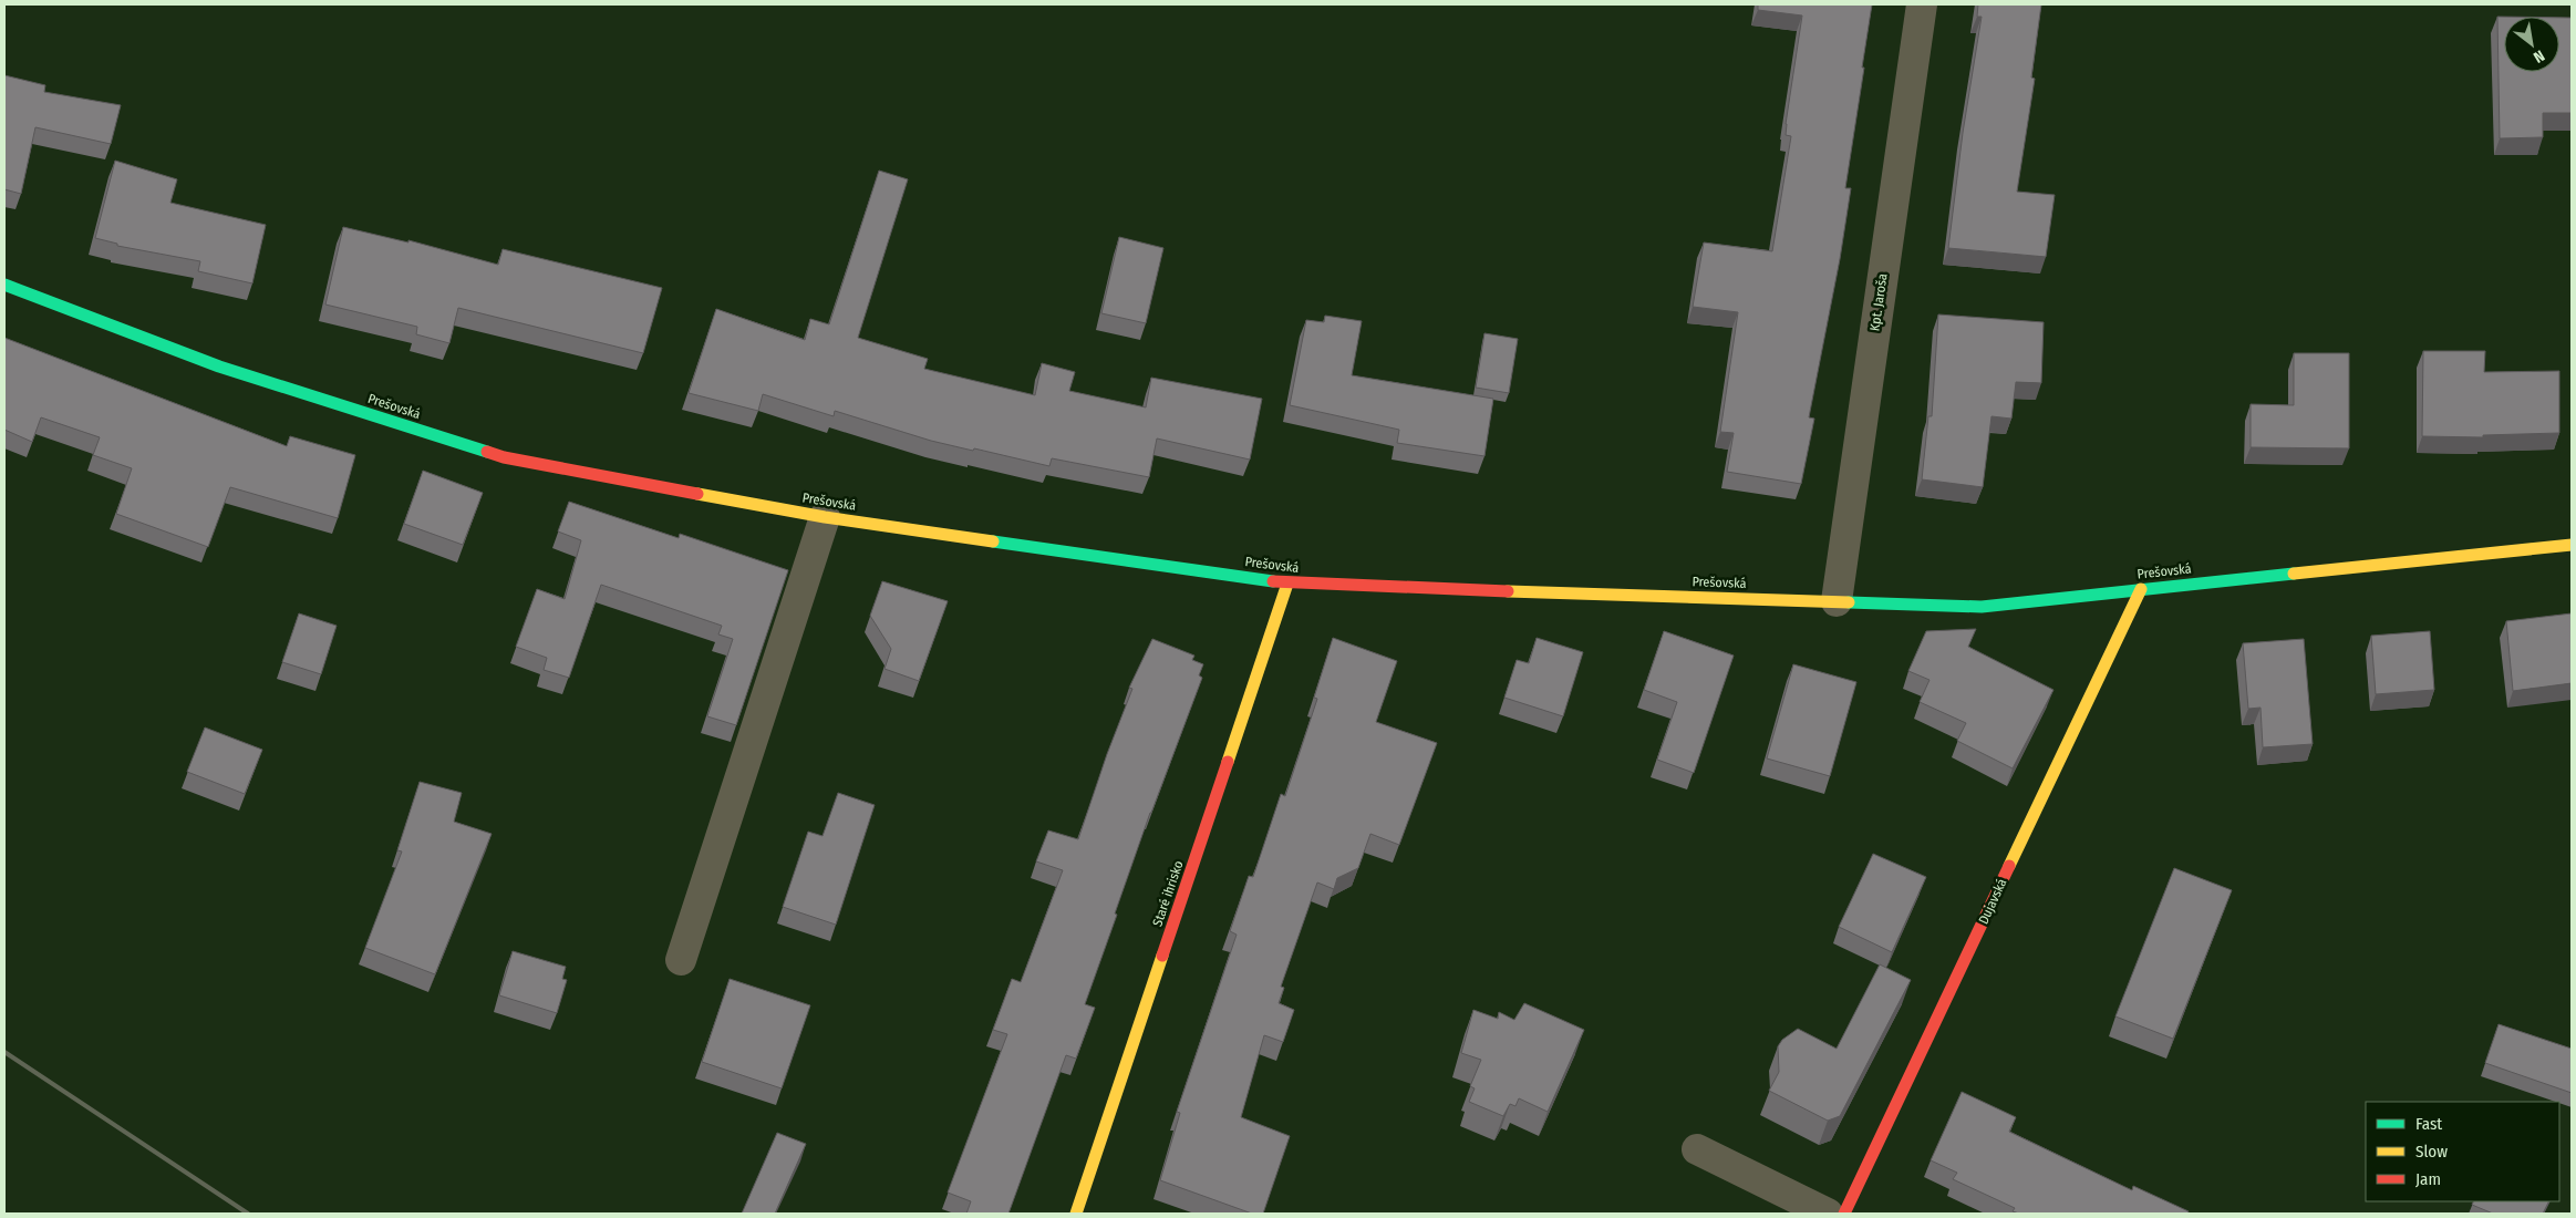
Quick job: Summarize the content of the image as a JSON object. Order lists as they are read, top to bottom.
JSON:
{
  "streets": {
    "street": [
      "Kpt. Jaroša",
      "Prešovská",
      "Staré ihrisko",
      "Dujavská"
    ]
  },
  "crossings": [
    ["Kpt. Jaroša", "Prešovská"],
    ["Prešovská", "Staré ihrisko"],
    ["Prešovská", "Dujavská"]
  ],
  "legend": ["Fast", "Slow", "Jam"],
  "north": "bottom right"
}
